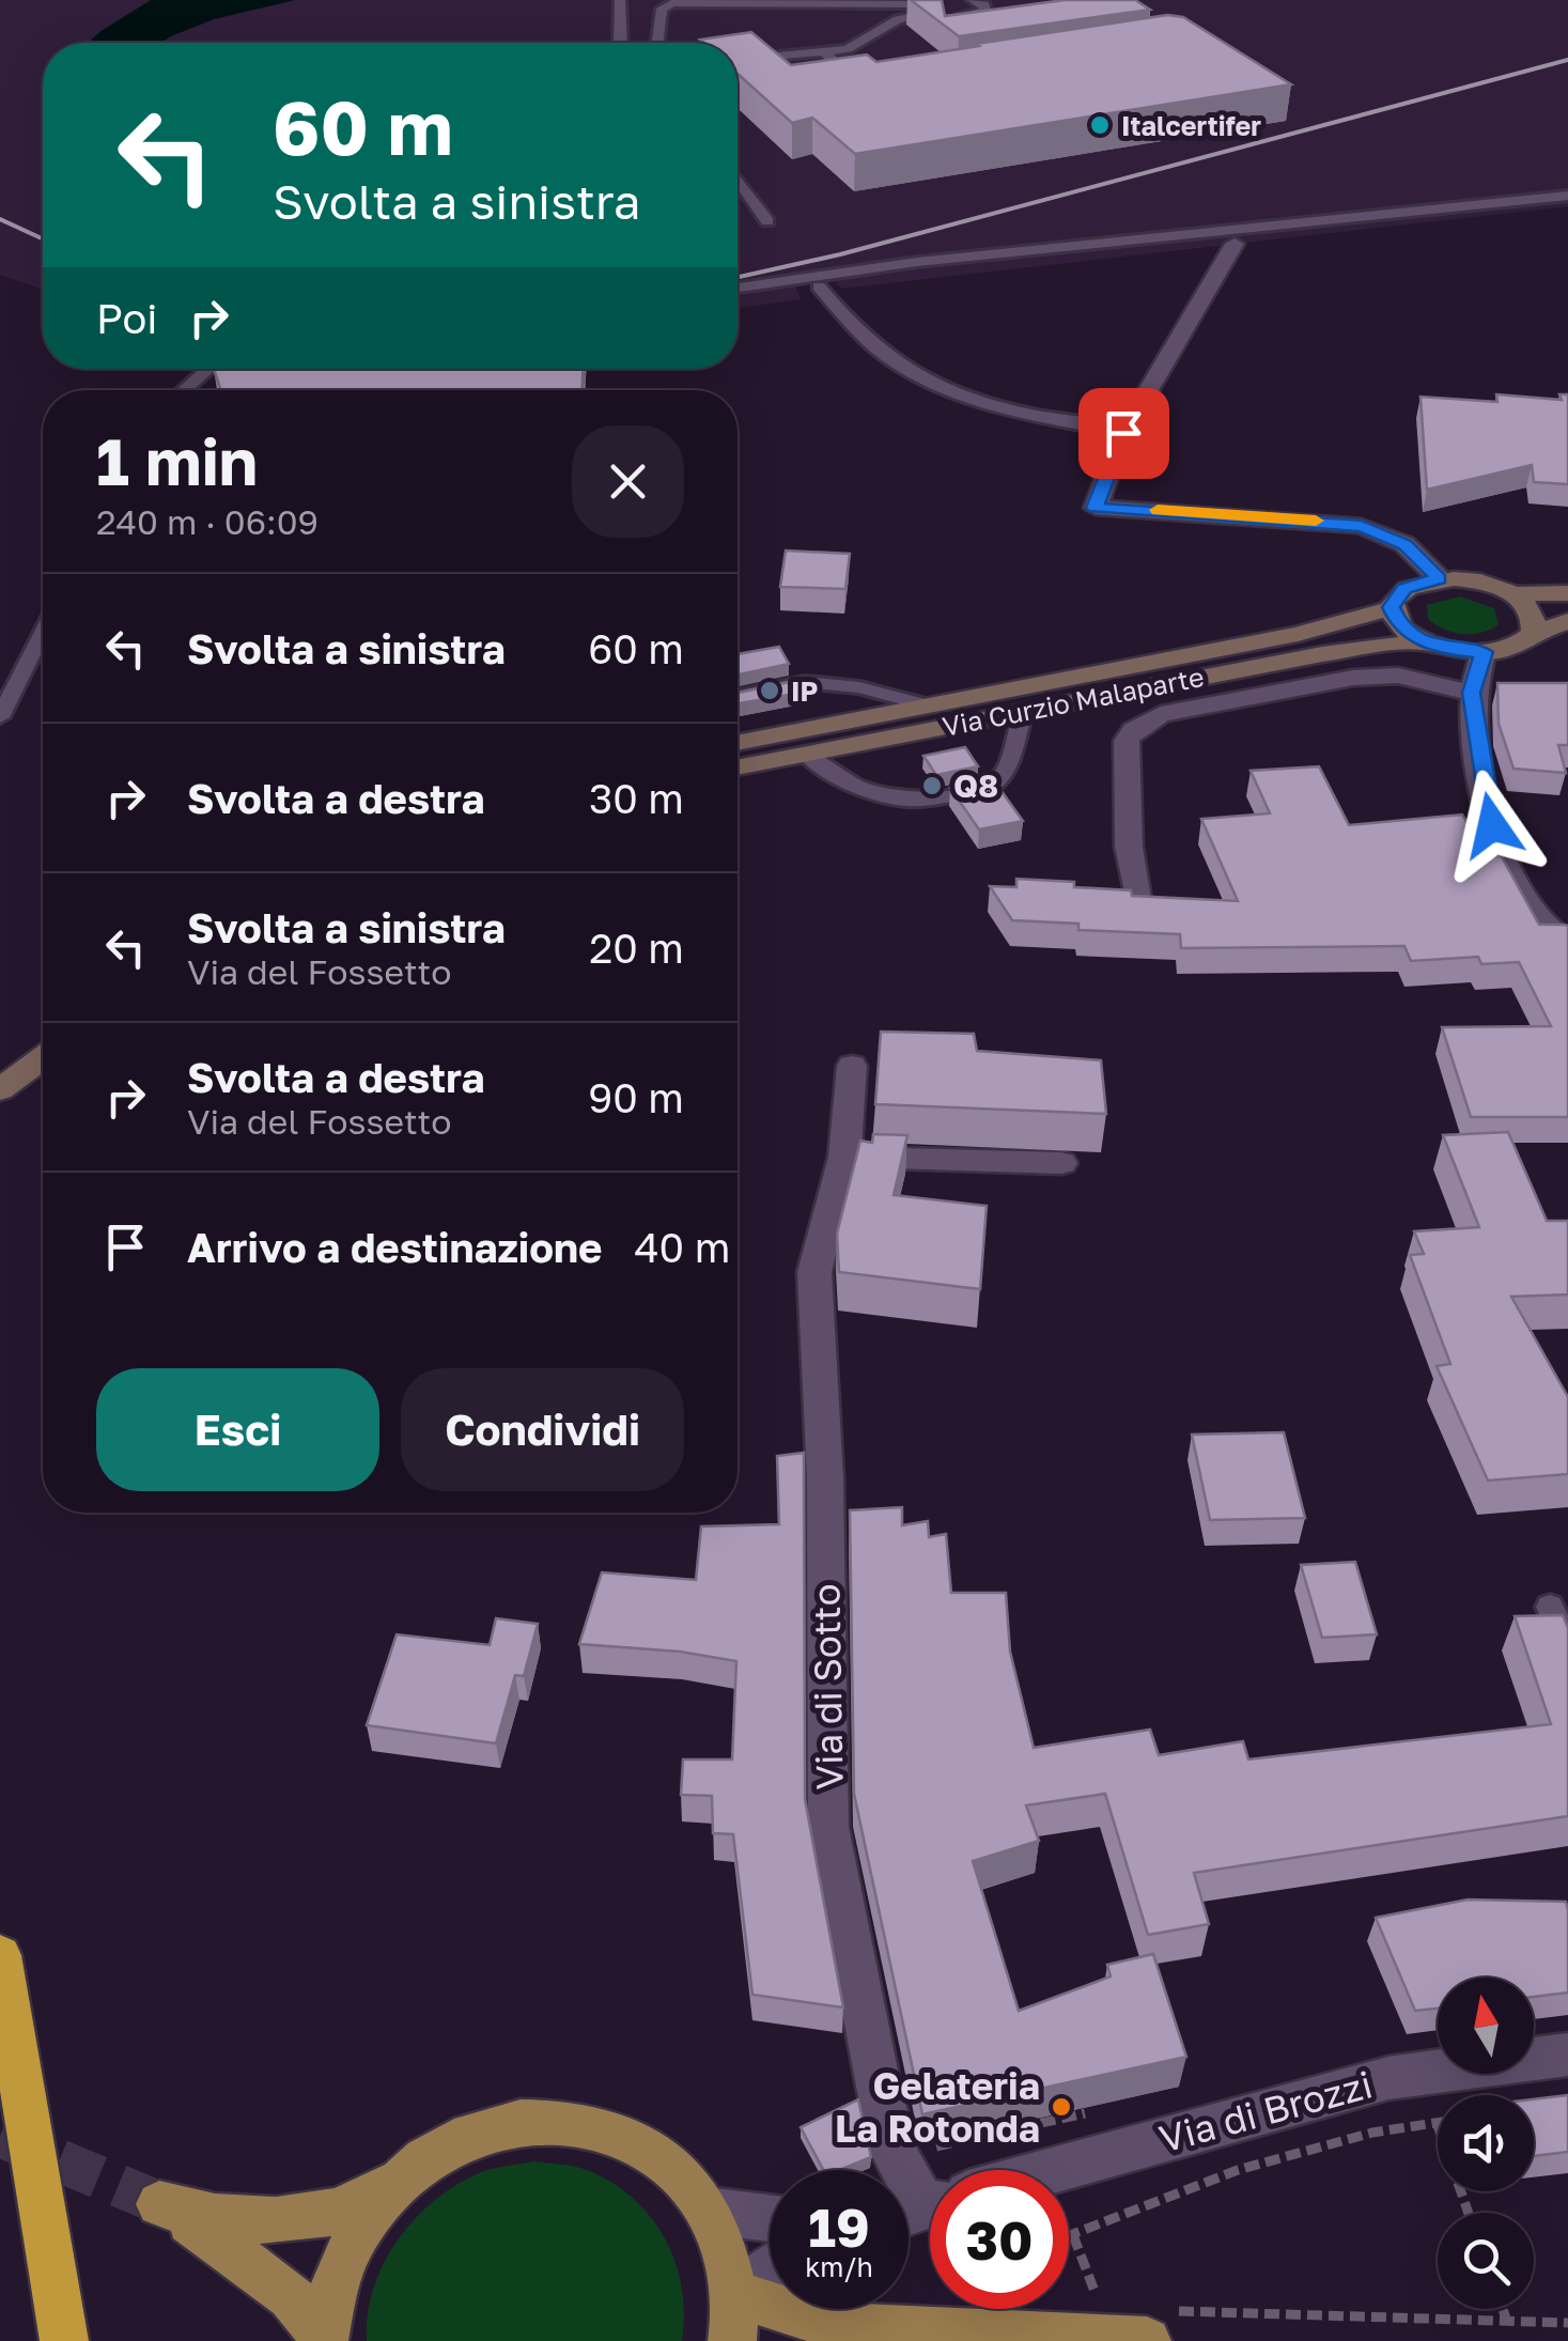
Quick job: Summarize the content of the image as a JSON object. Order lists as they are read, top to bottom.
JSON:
{
  "streets": {
    "street": ["Via Curzio Malaparte", "Via di Sotto", "Via di Brozzi"]
  },
  "crossings": [
    ["Via di Sotto", "Via di Brozzi"]
  ],
  "places": [
    "Italcertifer",
    "IP",
    "Q8",
    "Gelateria La Rotonda"
  ],
  "north": "top",
  "page": {
    "turn": ["60 m", "Svolta a sinistra"],
    "then": "Poi",
    "heading": ["1 min", "240 m · 06:09"],
    "list": [
      {
        "name": "Svolta a sinistra",
        "value": "60 m"
      },
      {
        "name": "Svolta a destra",
        "value": "30 m"
      },
      {
        "name": "Svolta a sinistra",
        "note": "Via del Fossetto",
        "value": "20 m"
      },
      {
        "name": "Svolta a destra",
        "note": "Via del Fossetto",
        "value": "90 m"
      },
      {
        "name": "Arrivo a destinazione",
        "value": "40 m"
      }
    ],
    "buttons": ["Esci", "Condividi"],
    "speed": "19 km/h",
    "limit": "30"
  }
}
